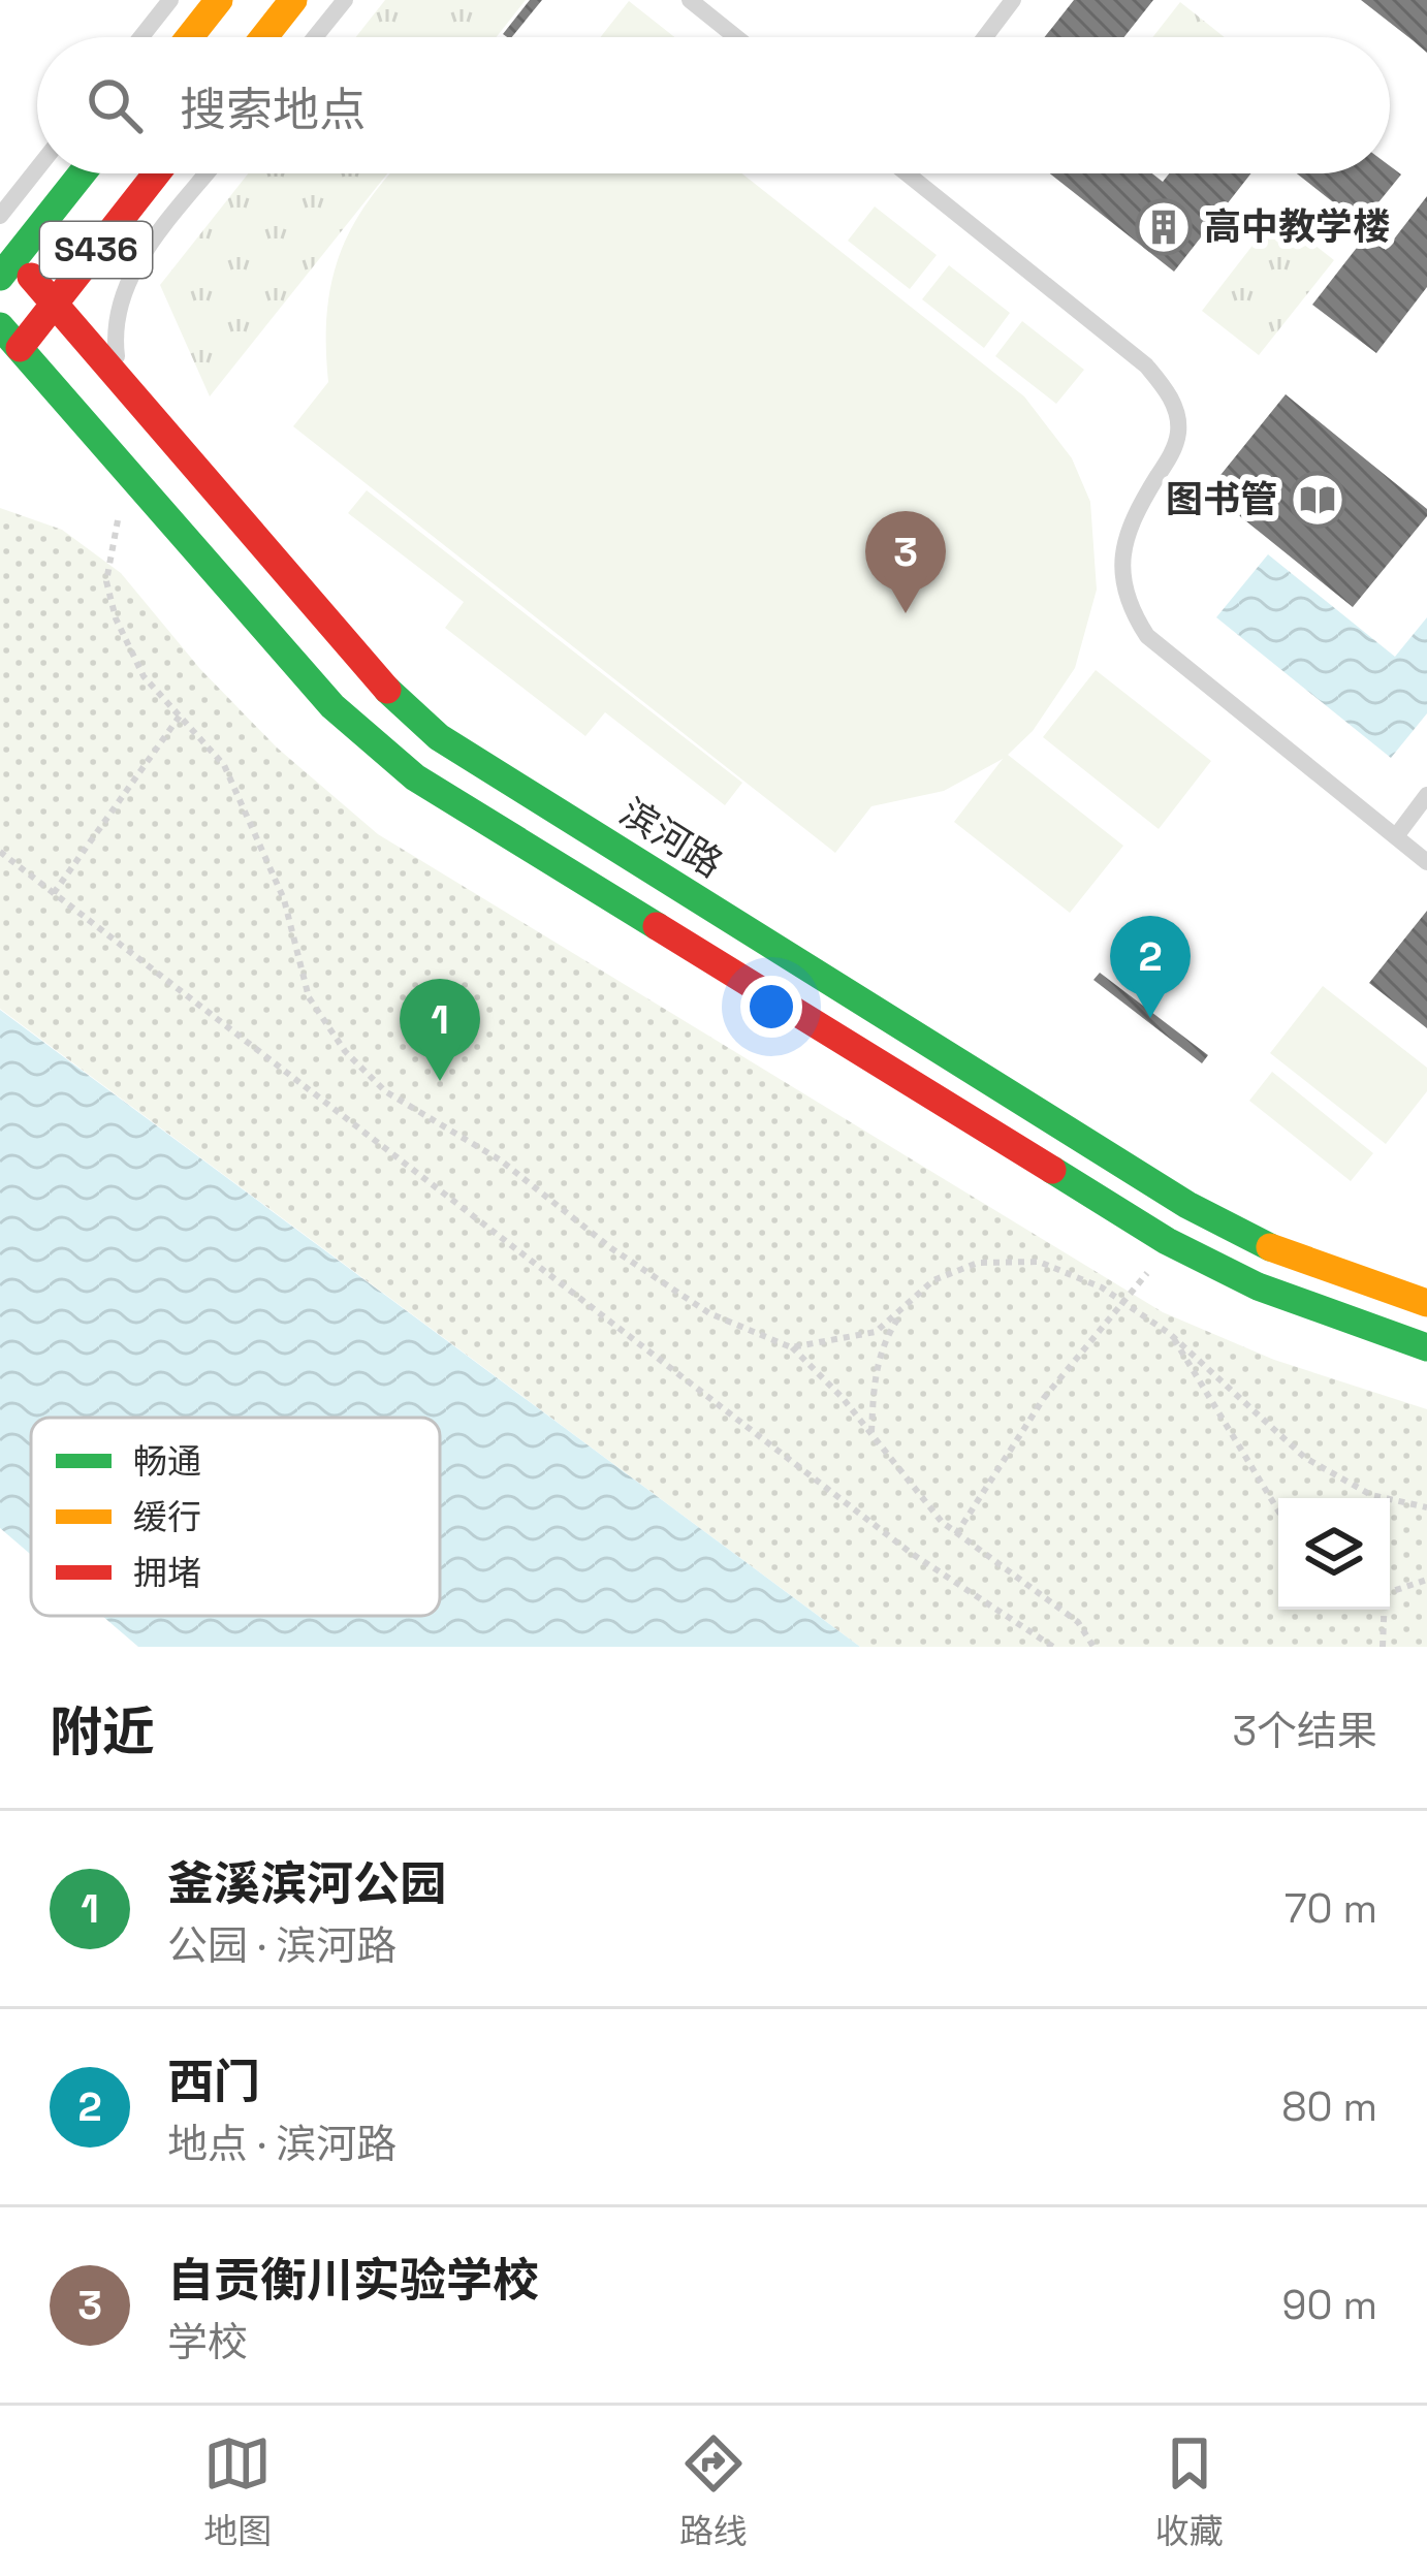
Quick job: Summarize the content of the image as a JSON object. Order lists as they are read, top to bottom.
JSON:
{
  "streets": {
    "main road": ["S436", "滨河路"]
  },
  "crossings": [
    ["S436", "滨河路"]
  ],
  "places": {
    "building": ["高中教学楼"],
    "library": ["图书管"]
  },
  "legend": ["畅通", "缓行", "拥堵"],
  "page": {
    "search": "搜索地点",
    "pins": ["3", "2", "1"],
    "heading": ["附近", "3个结果"],
    "list": [
      {
        "mark": "1",
        "name": "釜溪滨河公园",
        "note": "公园 · 滨河路",
        "value": "70 m"
      },
      {
        "mark": "2",
        "name": "西门",
        "note": "地点 · 滨河路",
        "value": "80 m"
      },
      {
        "mark": "3",
        "name": "自贡衡川实验学校",
        "note": "学校",
        "value": "90 m"
      }
    ],
    "nav": ["地图", "路线", "收藏"]
  }
}
